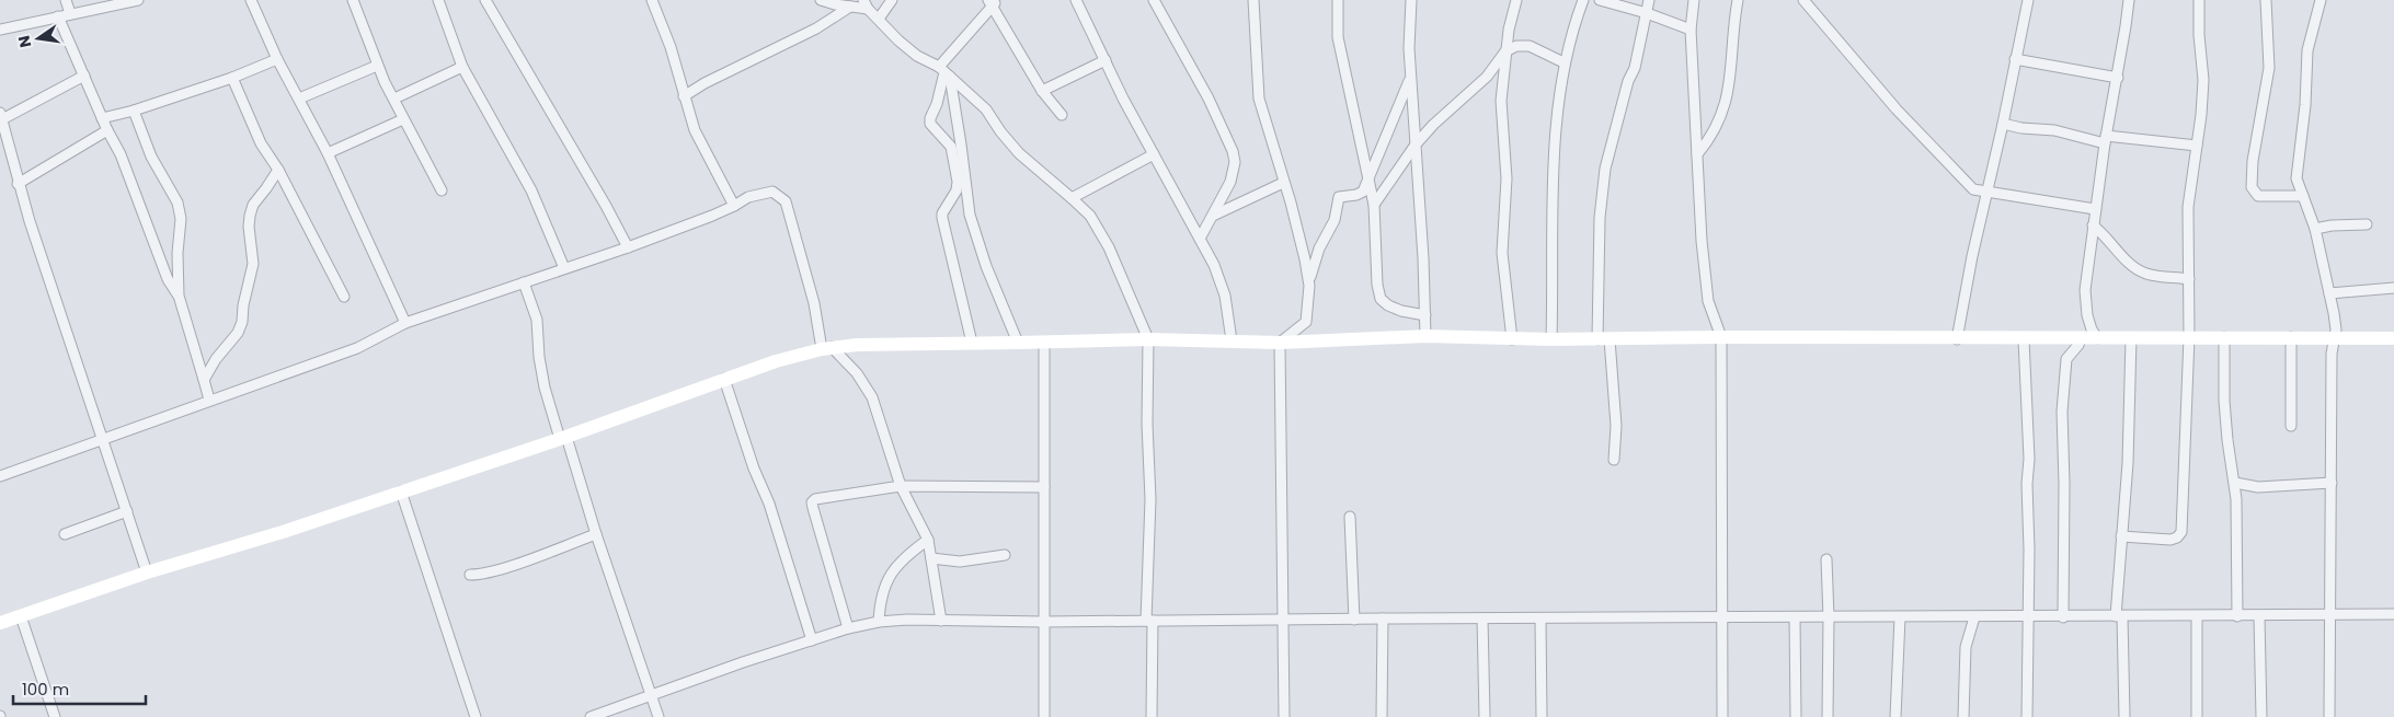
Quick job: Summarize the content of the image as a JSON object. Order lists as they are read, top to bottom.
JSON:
{
  "scale_bar": "100 m",
  "north": "left"
}
